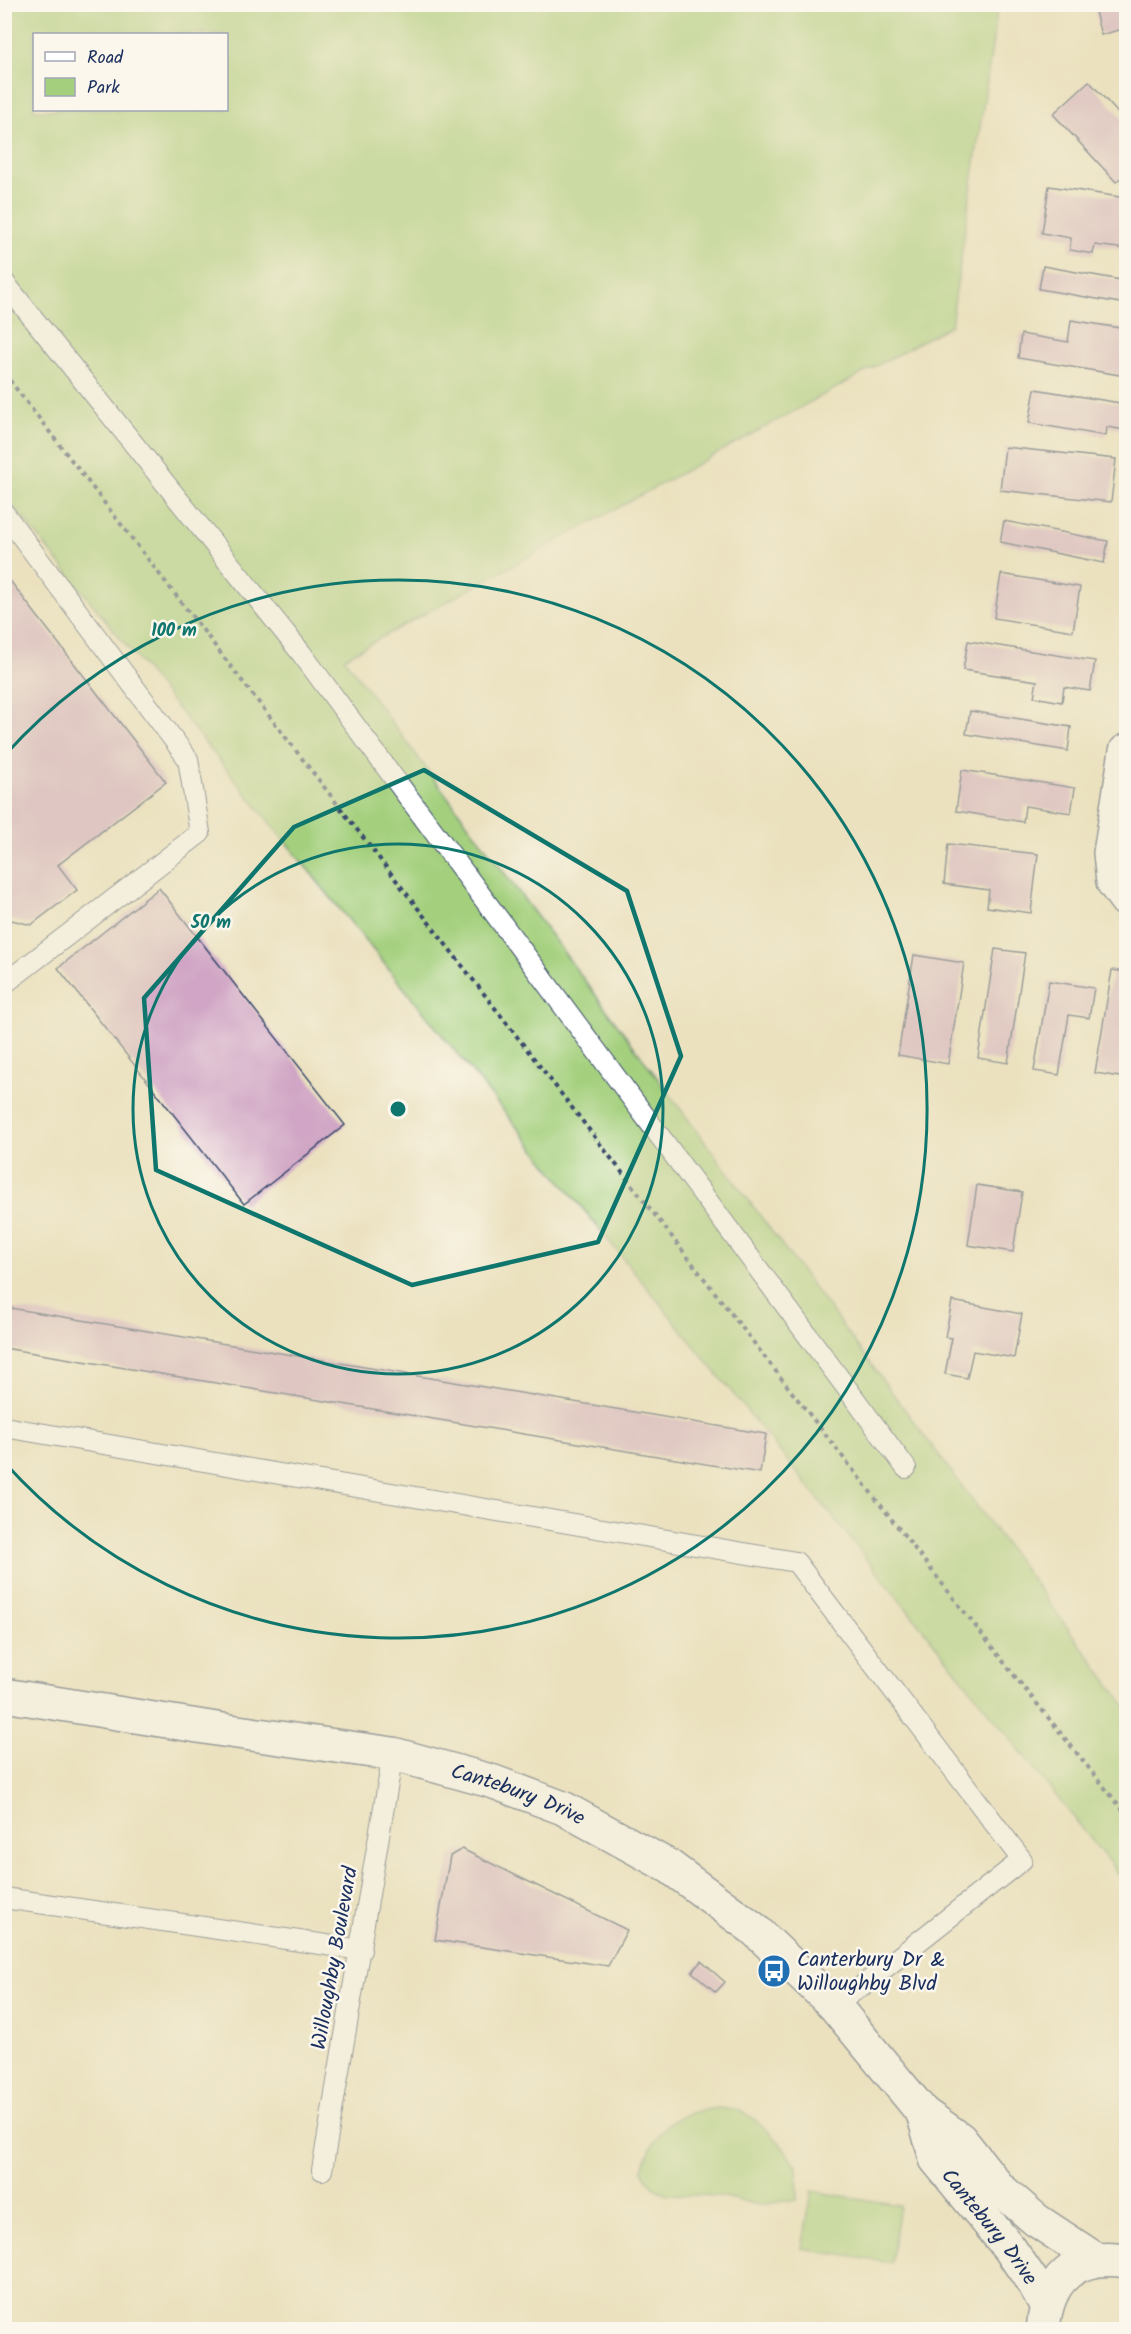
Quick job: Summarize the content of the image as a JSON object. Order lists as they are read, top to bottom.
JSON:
{
  "streets": {
    "street": ["Cantebury Drive"],
    "lane": ["Willoughby Boulevard"]
  },
  "crossings": [
    ["Cantebury Drive", "Willoughby Boulevard"]
  ],
  "places": {
    "bus stop": ["Canterbury Dr & Willoughby Blvd"]
  },
  "legend": ["Road", "Park"],
  "rings": ["100 m", "50 m"]
}
